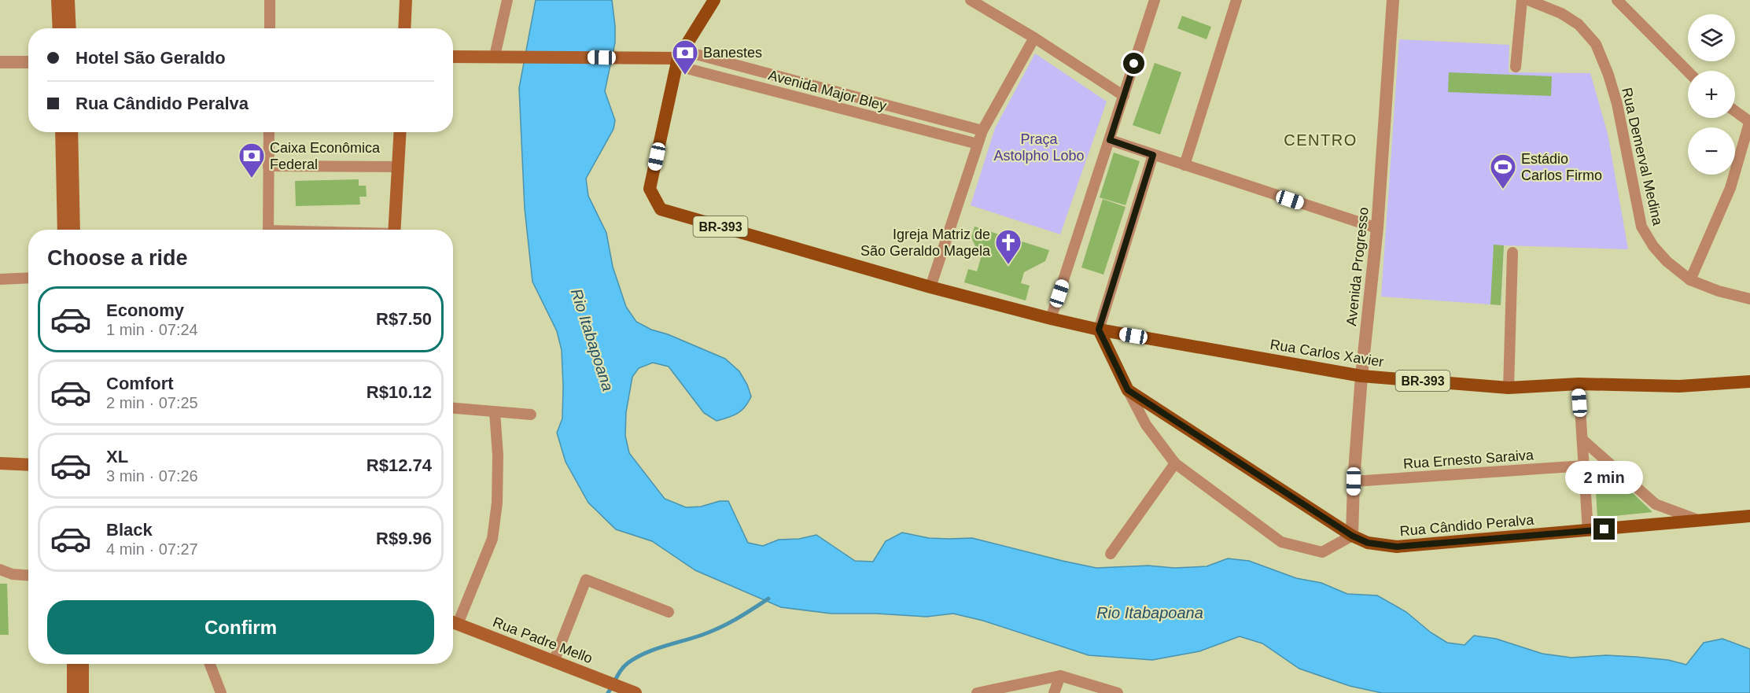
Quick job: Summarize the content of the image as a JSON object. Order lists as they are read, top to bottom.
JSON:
{
  "streets": {
    "main road": [
      "BR-393",
      "Rua Carlos Xavier",
      "Rua Cândido Peralva",
      "Rua Padre Mello"
    ],
    "street": [
      "Avenida Major Bley",
      "Rua Demerval Medina",
      "Avenida Progresso",
      "Rua Ernesto Saraiva"
    ]
  },
  "crossings": [
    ["Avenida Major Bley", "BR-393"],
    ["BR-393", "Rua Carlos Xavier"],
    ["Avenida Progresso", "Rua Carlos Xavier"],
    ["Avenida Progresso", "Rua Ernesto Saraiva"],
    ["Avenida Progresso", "Rua Cândido Peralva"]
  ],
  "districts": ["CENTRO"],
  "water": ["Rio Itabapoana"],
  "parks": ["Praça Astolpho Lobo"],
  "places": {
    "bank": ["Banestes", "Caixa Econômica Federal"],
    "sports": ["Estádio Carlos Firmo"],
    "church": ["Igreja Matriz de São Geraldo Magela"]
  },
  "page": {
    "map_buttons": ["+", "−"],
    "banner": ["Hotel São Geraldo", "Rua Cândido Peralva"],
    "heading": "Choose a ride",
    "list": [
      {
        "name": "Economy",
        "note": "1 min · 07:24",
        "value": "R$7.50"
      },
      {
        "name": "Comfort",
        "note": "2 min · 07:25",
        "value": "R$10.12"
      },
      {
        "name": "XL",
        "note": "3 min · 07:26",
        "value": "R$12.74"
      },
      {
        "name": "Black",
        "note": "4 min · 07:27",
        "value": "R$9.96"
      }
    ],
    "bubble": "2 min",
    "buttons": "Confirm"
  }
}
